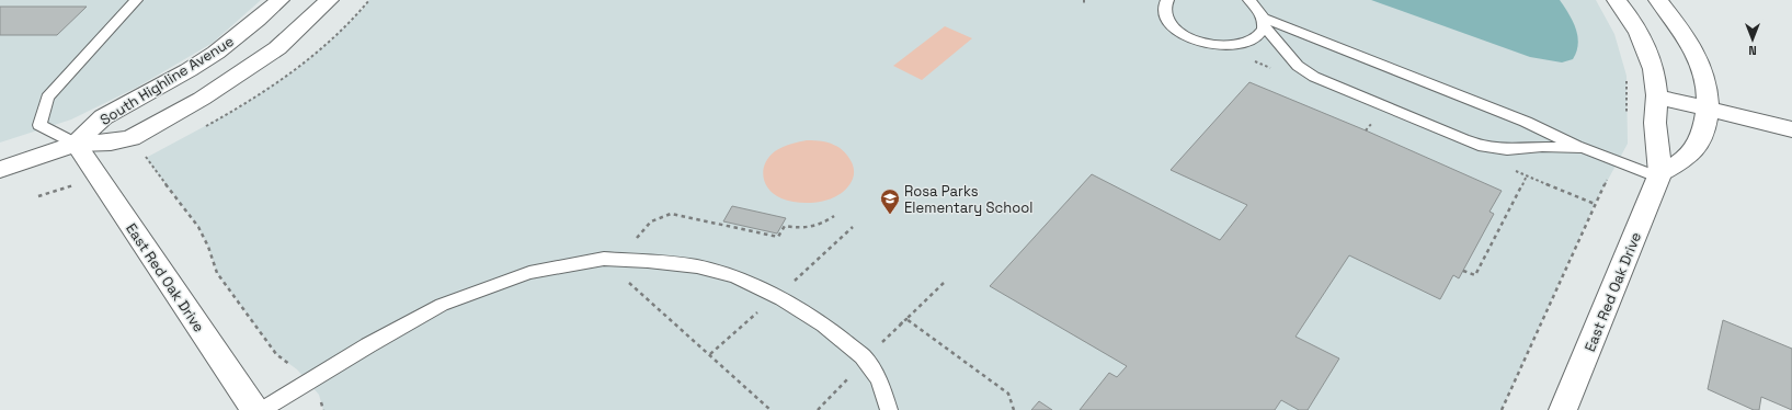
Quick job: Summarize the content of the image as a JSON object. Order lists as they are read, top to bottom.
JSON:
{
  "streets": {
    "street": ["South Highline Avenue", "East Red Oak Drive"]
  },
  "crossings": [
    ["South Highline Avenue", "East Red Oak Drive"]
  ],
  "places": {
    "school or university": ["Rosa Parks Elementary School"]
  },
  "north": "bottom"
}
